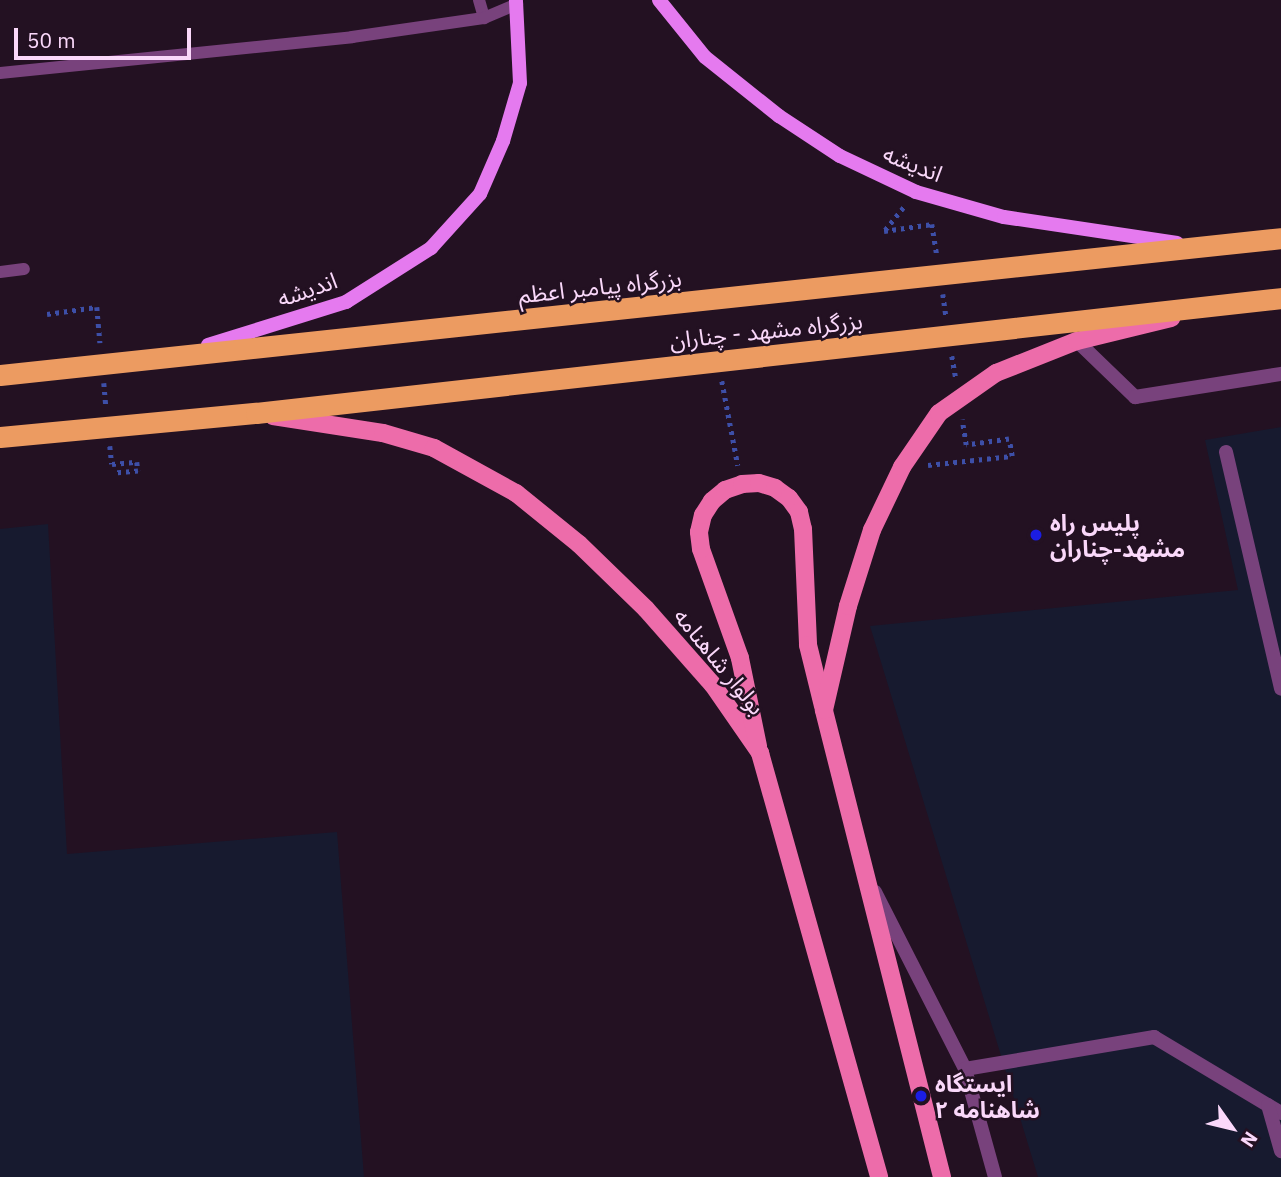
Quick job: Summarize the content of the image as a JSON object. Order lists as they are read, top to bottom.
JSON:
{
  "streets": {
    "highway": ["بزرگراه پیامبر اعظم", "بزرگراه مشهد - چناران"],
    "main road": ["اندیشه", "بولوار شاهنامه"]
  },
  "crossings": [
    ["اندیشه", "بزرگراه پیامبر اعظم"],
    ["بزرگراه مشهد - چناران", "بولوار شاهنامه"]
  ],
  "places": ["پلیس راه مشهد-چناران", "ایستگاه شاهنامه ۲"],
  "scale_bar": "50 m",
  "north": "bottom right"
}
